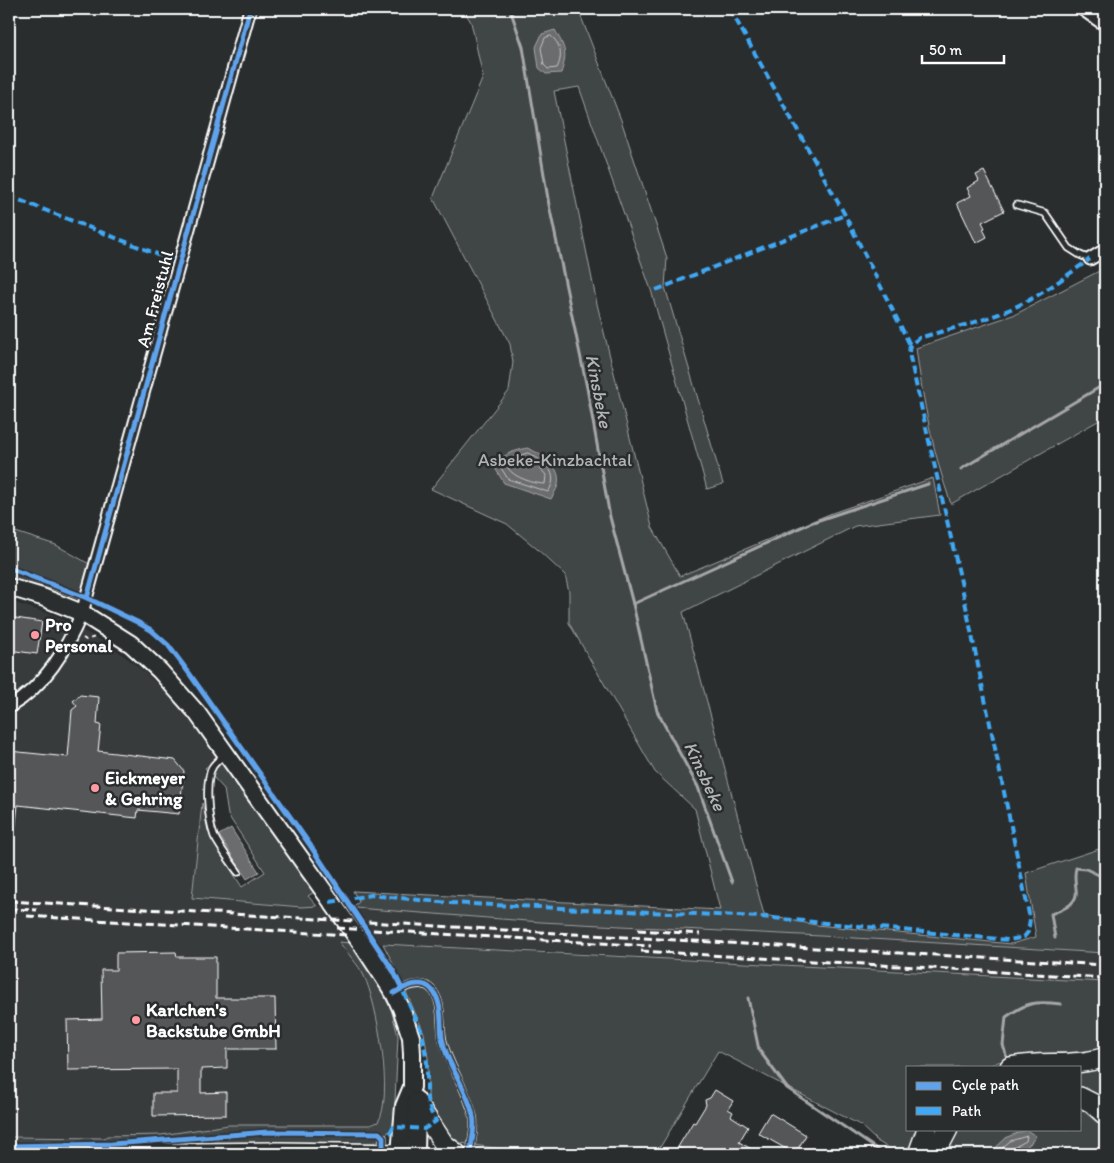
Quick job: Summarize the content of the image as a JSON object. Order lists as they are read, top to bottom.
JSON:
{
  "streets": {
    "street": ["Am Freistuhl"]
  },
  "water": ["Kinsbeke"],
  "parks": ["Asbeke-Kinzbachtal"],
  "places": ["Pro Personal", "Eickmeyer & Gehring", "Karlchen's Backstube GmbH"],
  "legend": ["Cycle path", "Path"],
  "scale_bar": "50 m"
}
